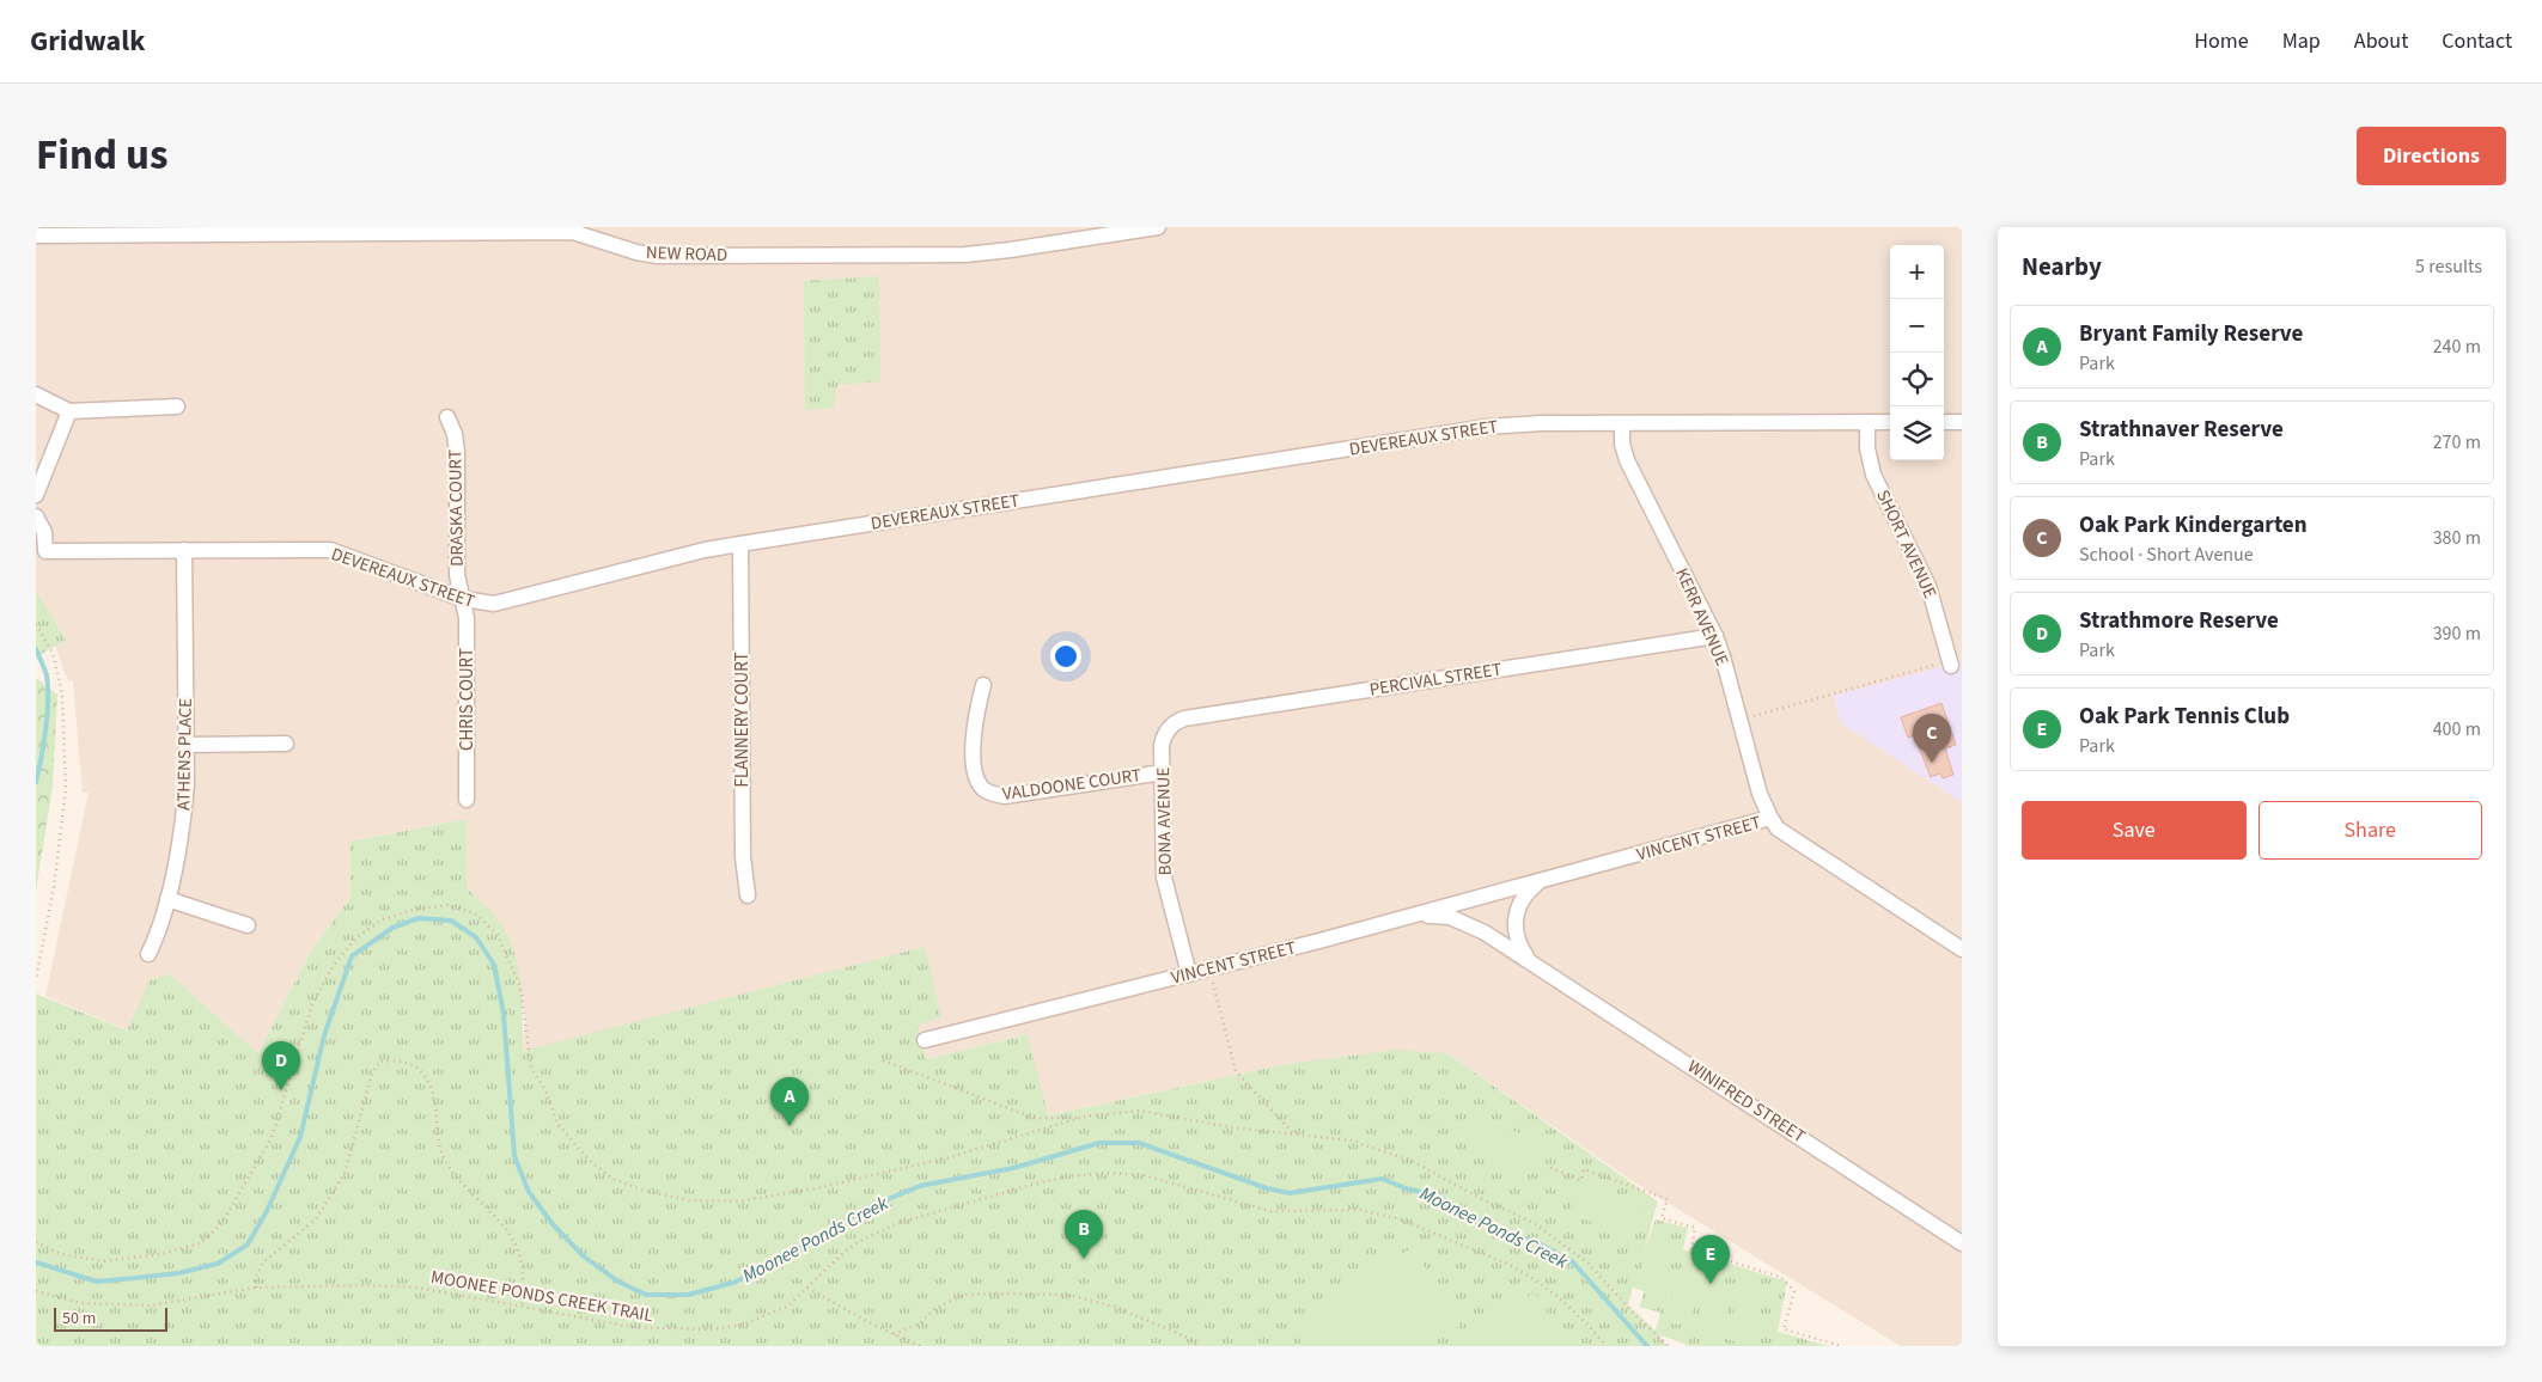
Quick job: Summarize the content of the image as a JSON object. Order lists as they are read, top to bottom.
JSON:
{
  "streets": {
    "street": [
      "NEW ROAD",
      "DEVEREAUX STREET",
      "DRASKA COURT",
      "SHORT AVENUE",
      "KERR AVENUE",
      "PERCIVAL STREET",
      "CHRIS COURT",
      "FLANNERY COURT",
      "ATHENS PLACE",
      "VALDOONE COURT",
      "BONA AVENUE",
      "VINCENT STREET",
      "WINIFRED STREET"
    ],
    "path": ["MOONEE PONDS CREEK TRAIL"]
  },
  "crossings": [
    ["DEVEREAUX STREET", "DRASKA COURT"],
    ["DEVEREAUX STREET", "SHORT AVENUE"],
    ["DEVEREAUX STREET", "KERR AVENUE"],
    ["DEVEREAUX STREET", "CHRIS COURT"],
    ["DEVEREAUX STREET", "FLANNERY COURT"],
    ["DEVEREAUX STREET", "ATHENS PLACE"],
    ["DRASKA COURT", "CHRIS COURT"],
    ["KERR AVENUE", "PERCIVAL STREET"],
    ["KERR AVENUE", "VINCENT STREET"],
    ["PERCIVAL STREET", "BONA AVENUE"],
    ["VALDOONE COURT", "BONA AVENUE"],
    ["BONA AVENUE", "VINCENT STREET"],
    ["VINCENT STREET", "WINIFRED STREET"]
  ],
  "water": ["Moonee Ponds Creek"],
  "scale_bar": "50 m",
  "page": {
    "header": "Gridwalk",
    "nav": [
      "Home",
      "Map",
      "About",
      "Contact"
    ],
    "title": "Find us",
    "buttons": [
      "Directions",
      ["Save", "Share"]
    ],
    "heading": ["Nearby", "5 results"],
    "map_buttons": ["+", "−"],
    "list": [
      {
        "mark": "A",
        "name": "Bryant Family Reserve",
        "note": "Park",
        "value": "240 m"
      },
      {
        "mark": "B",
        "name": "Strathnaver Reserve",
        "note": "Park",
        "value": "270 m"
      },
      {
        "mark": "C",
        "name": "Oak Park Kindergarten",
        "note": "School · Short Avenue",
        "value": "380 m"
      },
      {
        "mark": "D",
        "name": "Strathmore Reserve",
        "note": "Park",
        "value": "390 m"
      },
      {
        "mark": "E",
        "name": "Oak Park Tennis Club",
        "note": "Park",
        "value": "400 m"
      }
    ],
    "pins": [
      "C",
      "D",
      "A",
      "B",
      "E"
    ],
    "scale": "50 m"
  }
}
